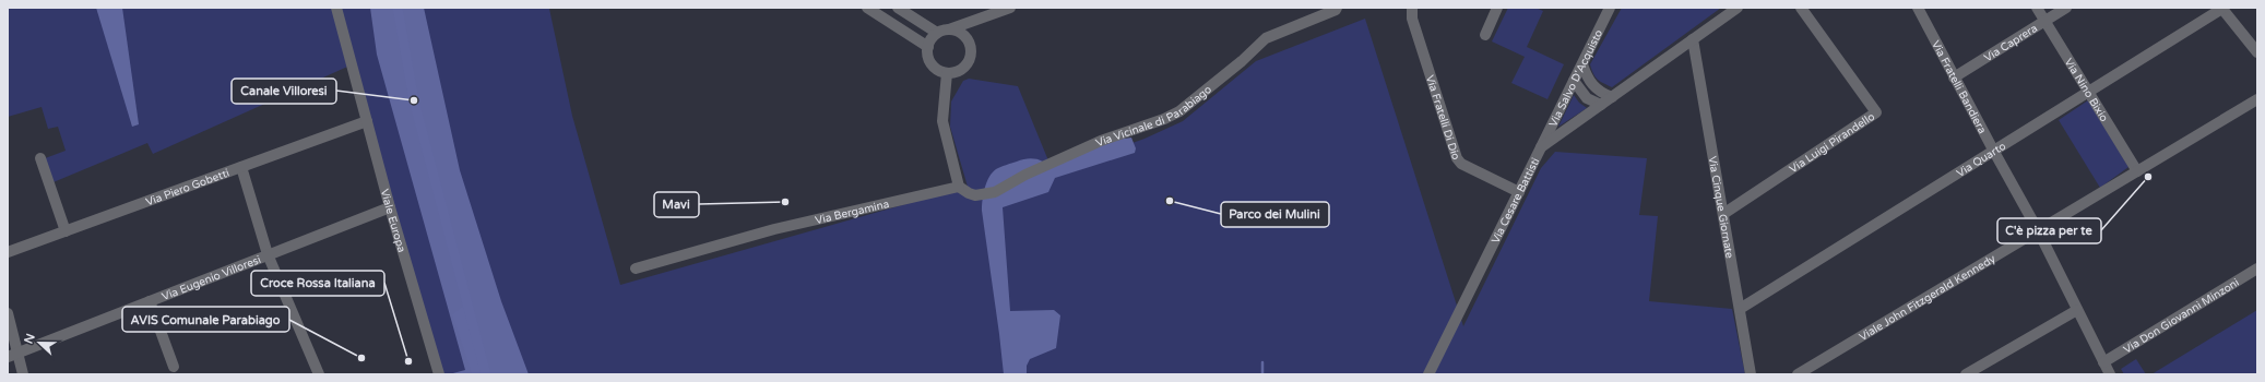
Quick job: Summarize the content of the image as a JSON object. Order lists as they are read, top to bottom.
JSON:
{
  "streets": {
    "street": [
      "Via Caprera",
      "Via Salvo D'Acquisto",
      "Via Fratelli Bandiera",
      "Via Nino Bixio",
      "Via Vicinale di Parabiago",
      "Via Fratelli Di Dio",
      "Via Luigi Pirandello",
      "Via Quarto",
      "Via Piero Gobetti",
      "Via Cesare Battisti",
      "Via Cinque Giornate",
      "Via Bergamina",
      "Viale Europa",
      "Via Eugenio Villoresi",
      "Viale John Fitzgerald Kennedy",
      "Via Don Giovanni Minzoni"
    ]
  },
  "crossings": [
    ["Via Caprera", "Via Fratelli Bandiera"],
    ["Via Caprera", "Via Nino Bixio"],
    ["Via Salvo D'Acquisto", "Via Cesare Battisti"],
    ["Via Fratelli Bandiera", "Via Quarto"],
    ["Via Fratelli Bandiera", "Viale John Fitzgerald Kennedy"],
    ["Via Fratelli Bandiera", "Via Don Giovanni Minzoni"],
    ["Via Nino Bixio", "Via Quarto"],
    ["Via Nino Bixio", "Viale John Fitzgerald Kennedy"],
    ["Via Vicinale di Parabiago", "Via Bergamina"],
    ["Via Fratelli Di Dio", "Via Cesare Battisti"],
    ["Via Luigi Pirandello", "Via Cinque Giornate"],
    ["Via Quarto", "Via Cinque Giornate"],
    ["Via Piero Gobetti", "Viale Europa"],
    ["Via Cesare Battisti", "Via Cinque Giornate"],
    ["Viale Europa", "Via Eugenio Villoresi"]
  ],
  "places": [
    "Canale Villoresi",
    "C'è pizza per te",
    "Parco dei Mulini",
    "Mavi",
    "AVIS Comunale Parabiago",
    "Croce Rossa Italiana"
  ],
  "north": "left"
}
